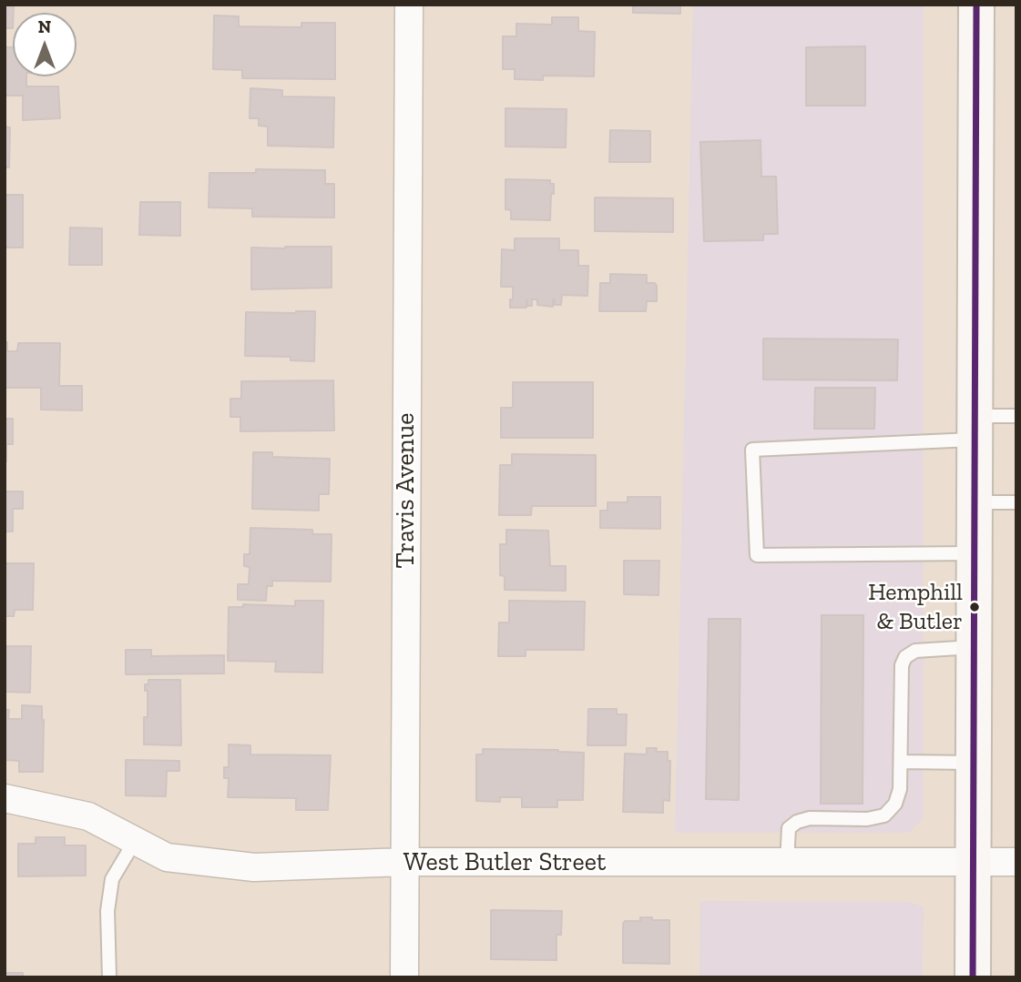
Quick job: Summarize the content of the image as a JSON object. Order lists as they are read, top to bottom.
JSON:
{
  "streets": {
    "street": ["Travis Avenue", "West Butler Street"]
  },
  "crossings": [
    ["Travis Avenue", "West Butler Street"]
  ],
  "places": ["Hemphill & Butler"],
  "north": "top"
}
